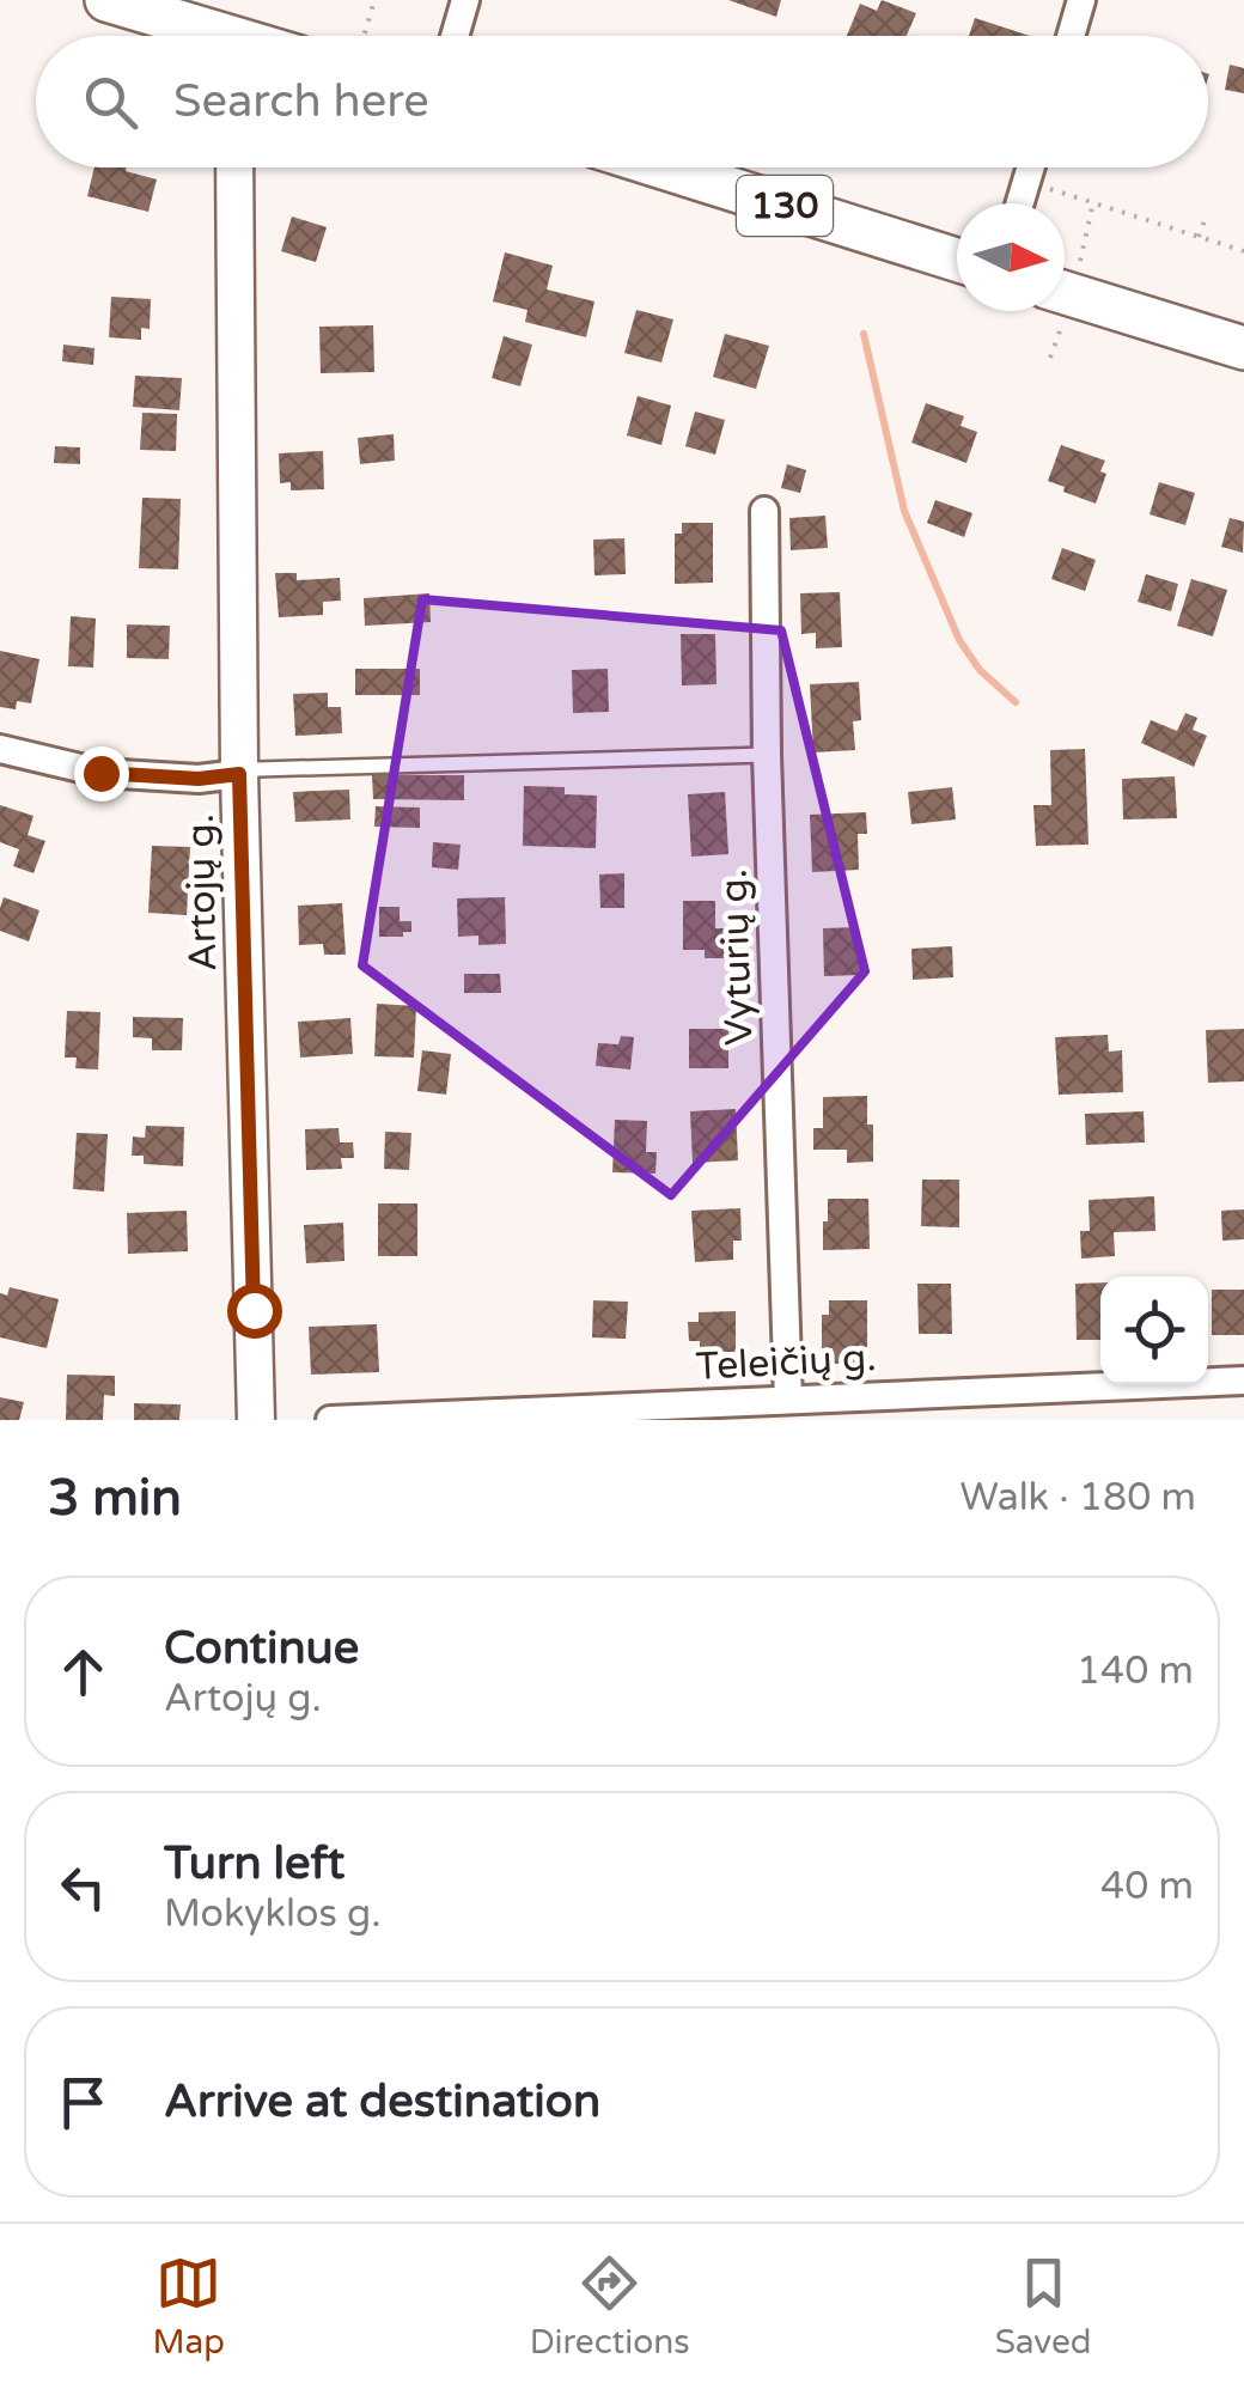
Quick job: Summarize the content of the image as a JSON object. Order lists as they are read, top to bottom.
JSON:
{
  "streets": {
    "main road": ["130", "Artojų g."],
    "street": ["Vyturių g.", "Teleičių g."]
  },
  "crossings": [
    ["Vyturių g.", "Teleičių g."]
  ],
  "north": "right",
  "page": {
    "search": "Search here",
    "heading": ["3 min", "Walk · 180 m"],
    "list": [
      ["Continue", "Artojų g.", "140 m"],
      ["Turn left", "Mokyklos g.", "40 m"],
      "Arrive at destination"
    ],
    "nav": ["Map", "Directions", "Saved"]
  }
}
